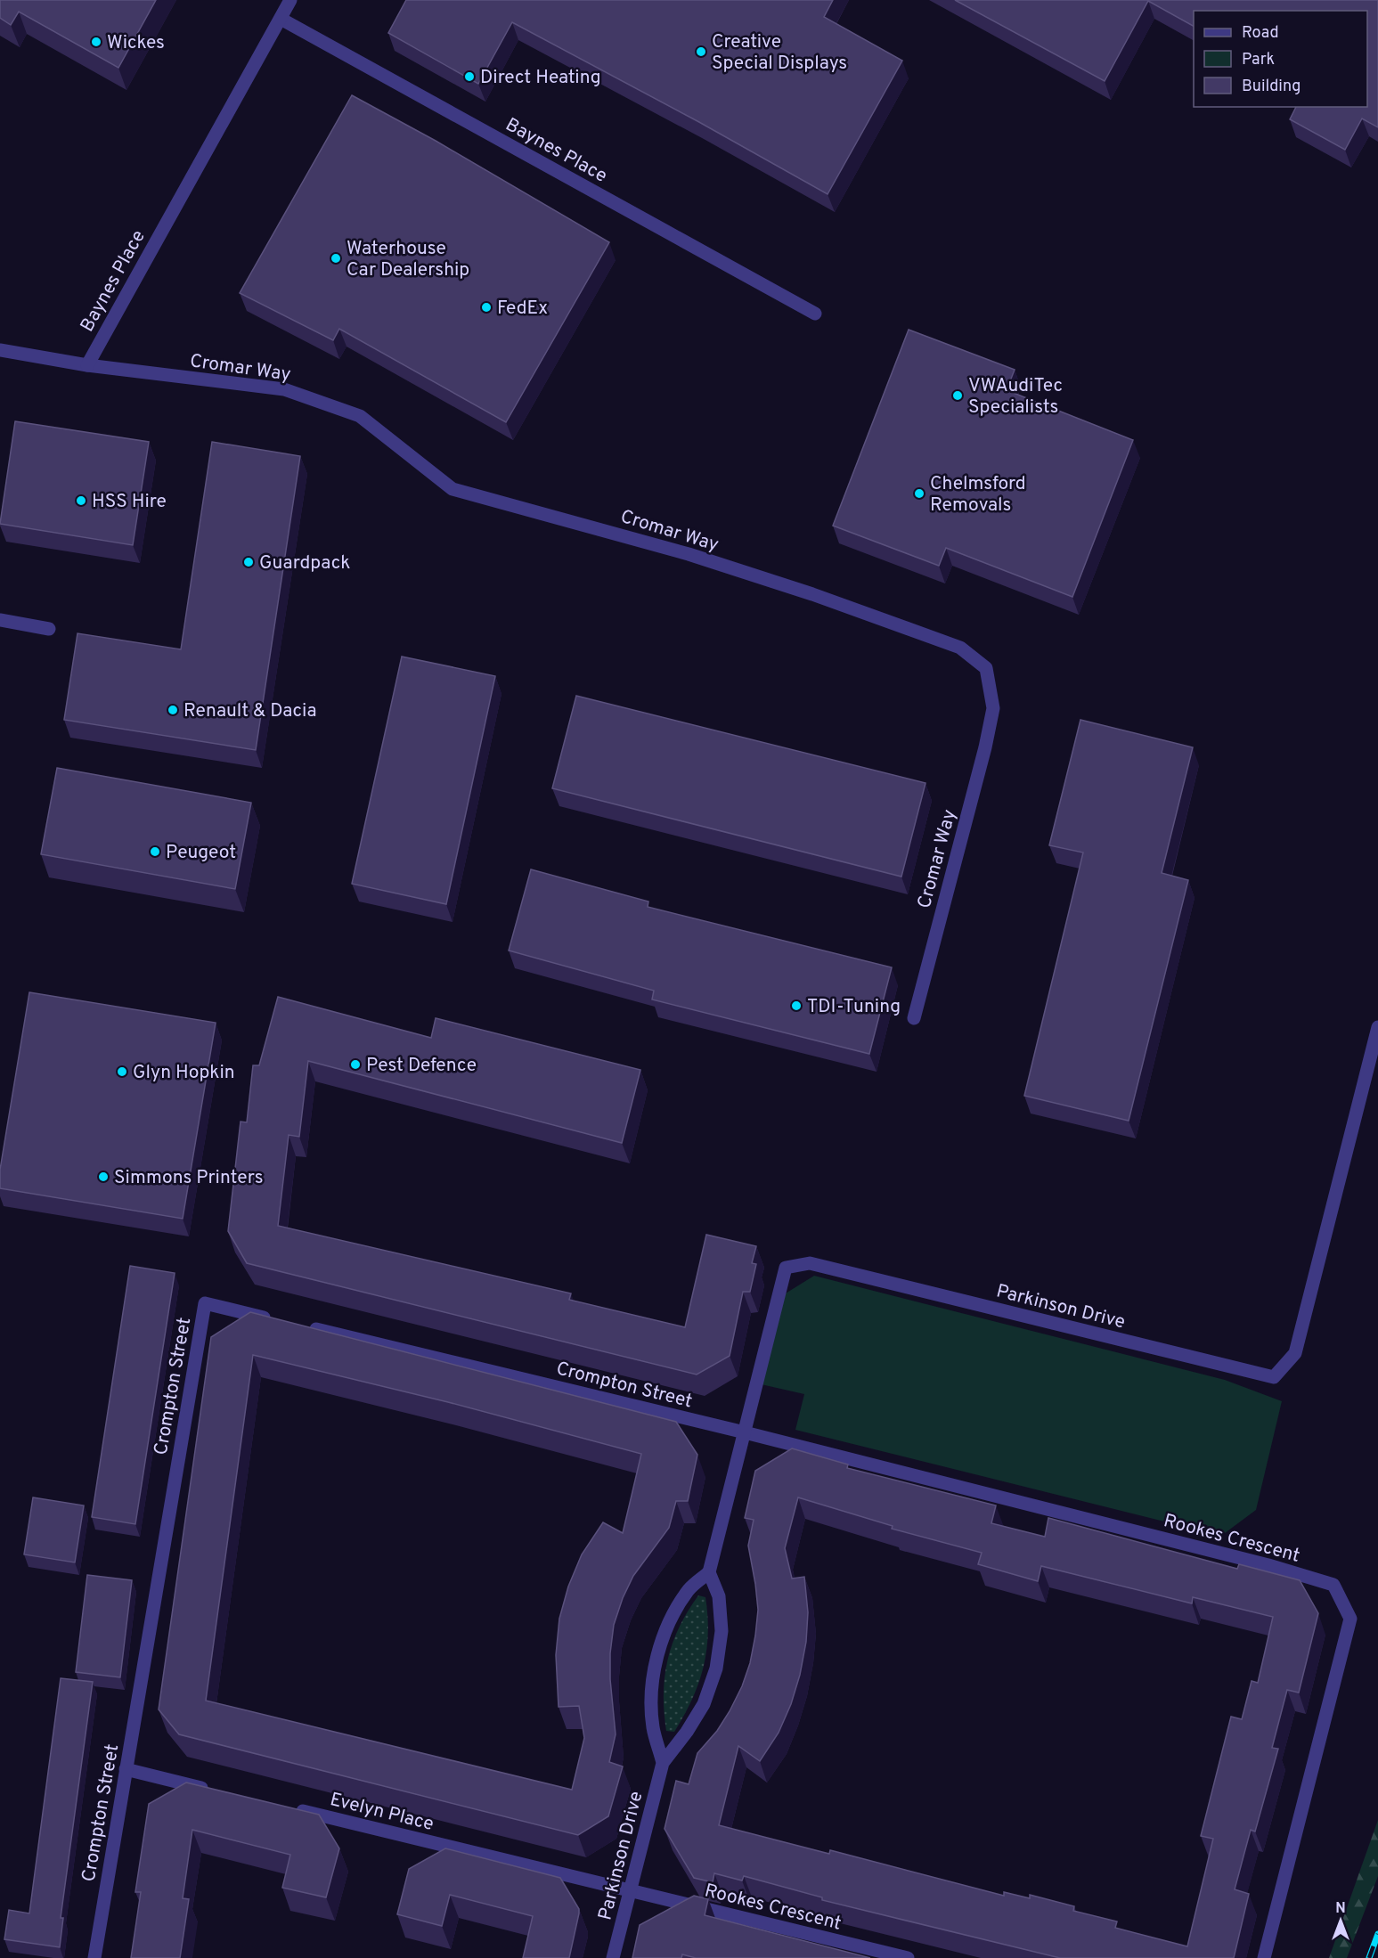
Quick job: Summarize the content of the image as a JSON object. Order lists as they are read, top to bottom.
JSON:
{
  "streets": {
    "street": [
      "Baynes Place",
      "Cromar Way",
      "Parkinson Drive",
      "Crompton Street",
      "Rookes Crescent",
      "Evelyn Place"
    ]
  },
  "crossings": [
    ["Baynes Place", "Cromar Way"],
    ["Parkinson Drive", "Crompton Street"],
    ["Parkinson Drive", "Rookes Crescent"],
    ["Parkinson Drive", "Evelyn Place"],
    ["Crompton Street", "Rookes Crescent"],
    ["Rookes Crescent", "Evelyn Place"]
  ],
  "places": [
    "Wickes",
    "Creative Special Displays",
    "Direct Heating",
    "Waterhouse Car Dealership",
    "FedEx",
    "VWAudiTec Specialists",
    "Chelmsford Removals",
    "HSS Hire",
    "Guardpack",
    "Renault & Dacia",
    "Peugeot",
    "TDI-Tuning",
    "Pest Defence",
    "Glyn Hopkin",
    "Simmons Printers"
  ],
  "legend": ["Road", "Park", "Building"],
  "north": "top"
}
